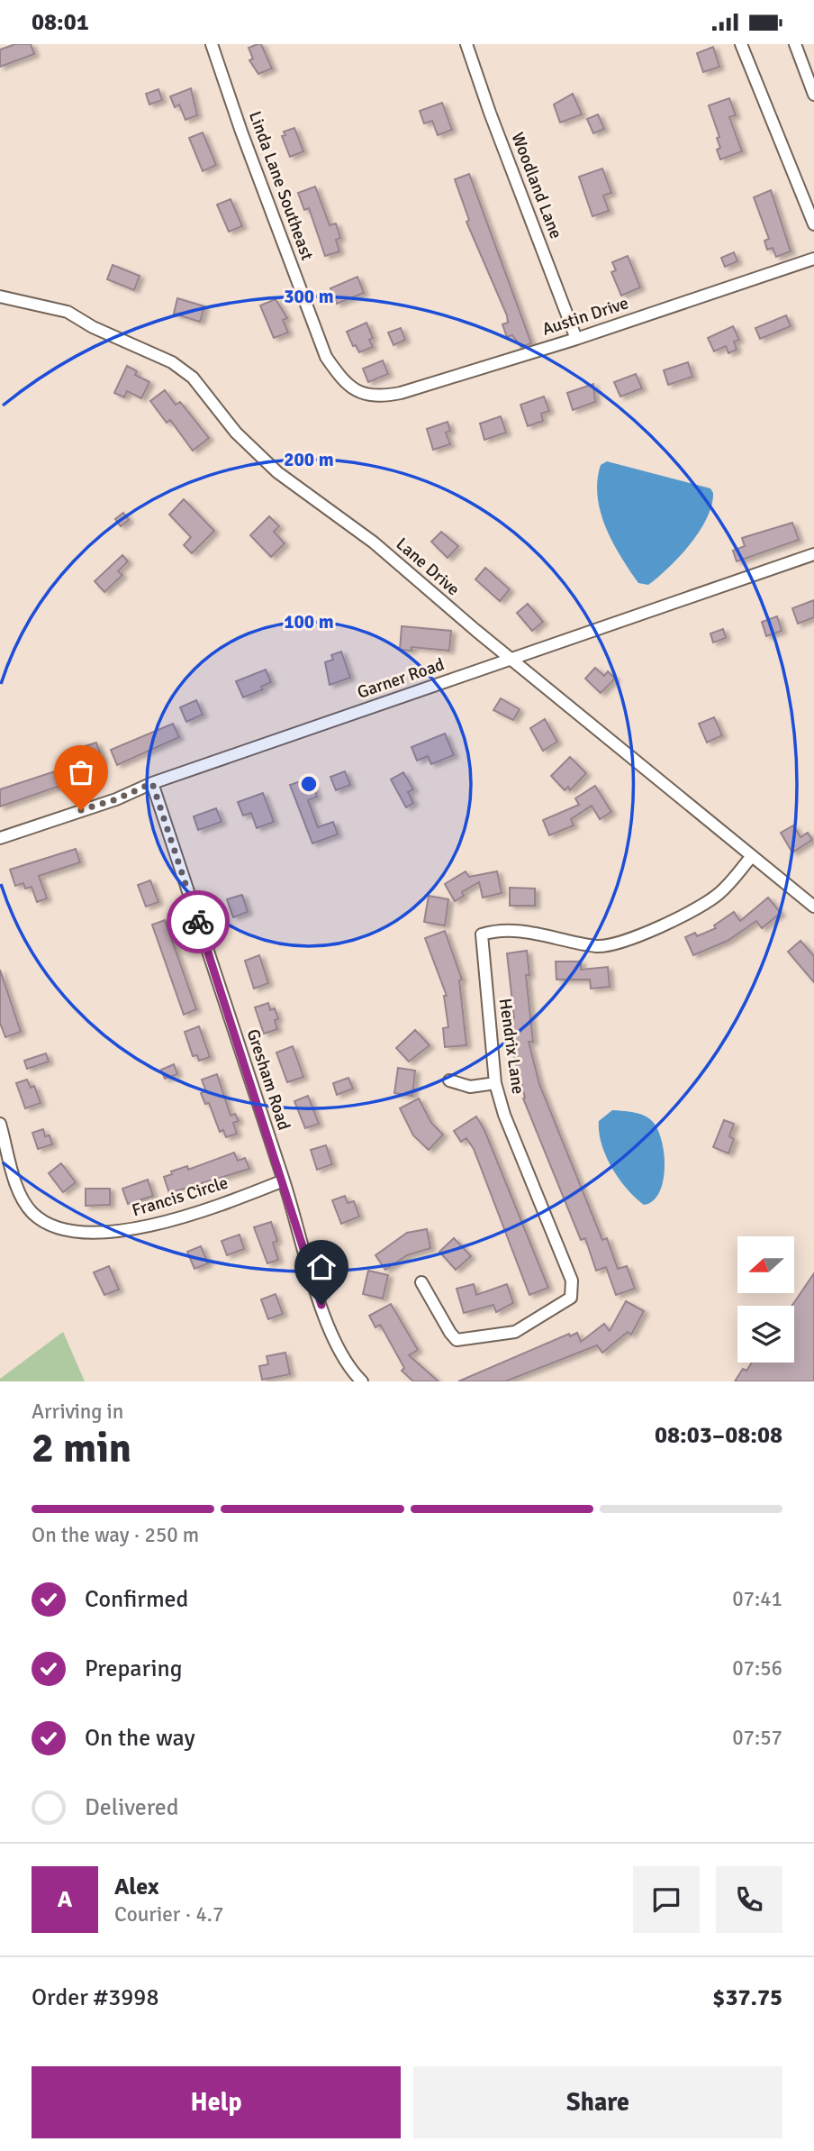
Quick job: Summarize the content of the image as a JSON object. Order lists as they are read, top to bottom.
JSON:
{
  "streets": {
    "street": [
      "Linda Lane Southeast",
      "Woodland Lane",
      "Austin Drive",
      "Lane Drive",
      "Garner Road",
      "Hendrix Lane",
      "Gresham Road",
      "Francis Circle"
    ]
  },
  "crossings": [
    ["Linda Lane Southeast", "Austin Drive"],
    ["Woodland Lane", "Austin Drive"],
    ["Lane Drive", "Garner Road"],
    ["Lane Drive", "Hendrix Lane"],
    ["Garner Road", "Gresham Road"],
    ["Gresham Road", "Francis Circle"]
  ],
  "north": "left",
  "page": {
    "status": "08:01",
    "heading": ["2 min", "Arriving in", "08:03–08:08"],
    "panel": [
      "Alex",
      "Courier · 4.7",
      "Order #3998",
      "$37.75"
    ],
    "bar": "On the way · 250 m",
    "list": [
      ["Confirmed", "07:41"],
      ["Preparing", "07:56"],
      ["On the way", "07:57"],
      "Delivered"
    ],
    "round": "A",
    "buttons": ["Help", "Share"]
  },
  "rings": ["300 m", "200 m", "100 m"]
}
